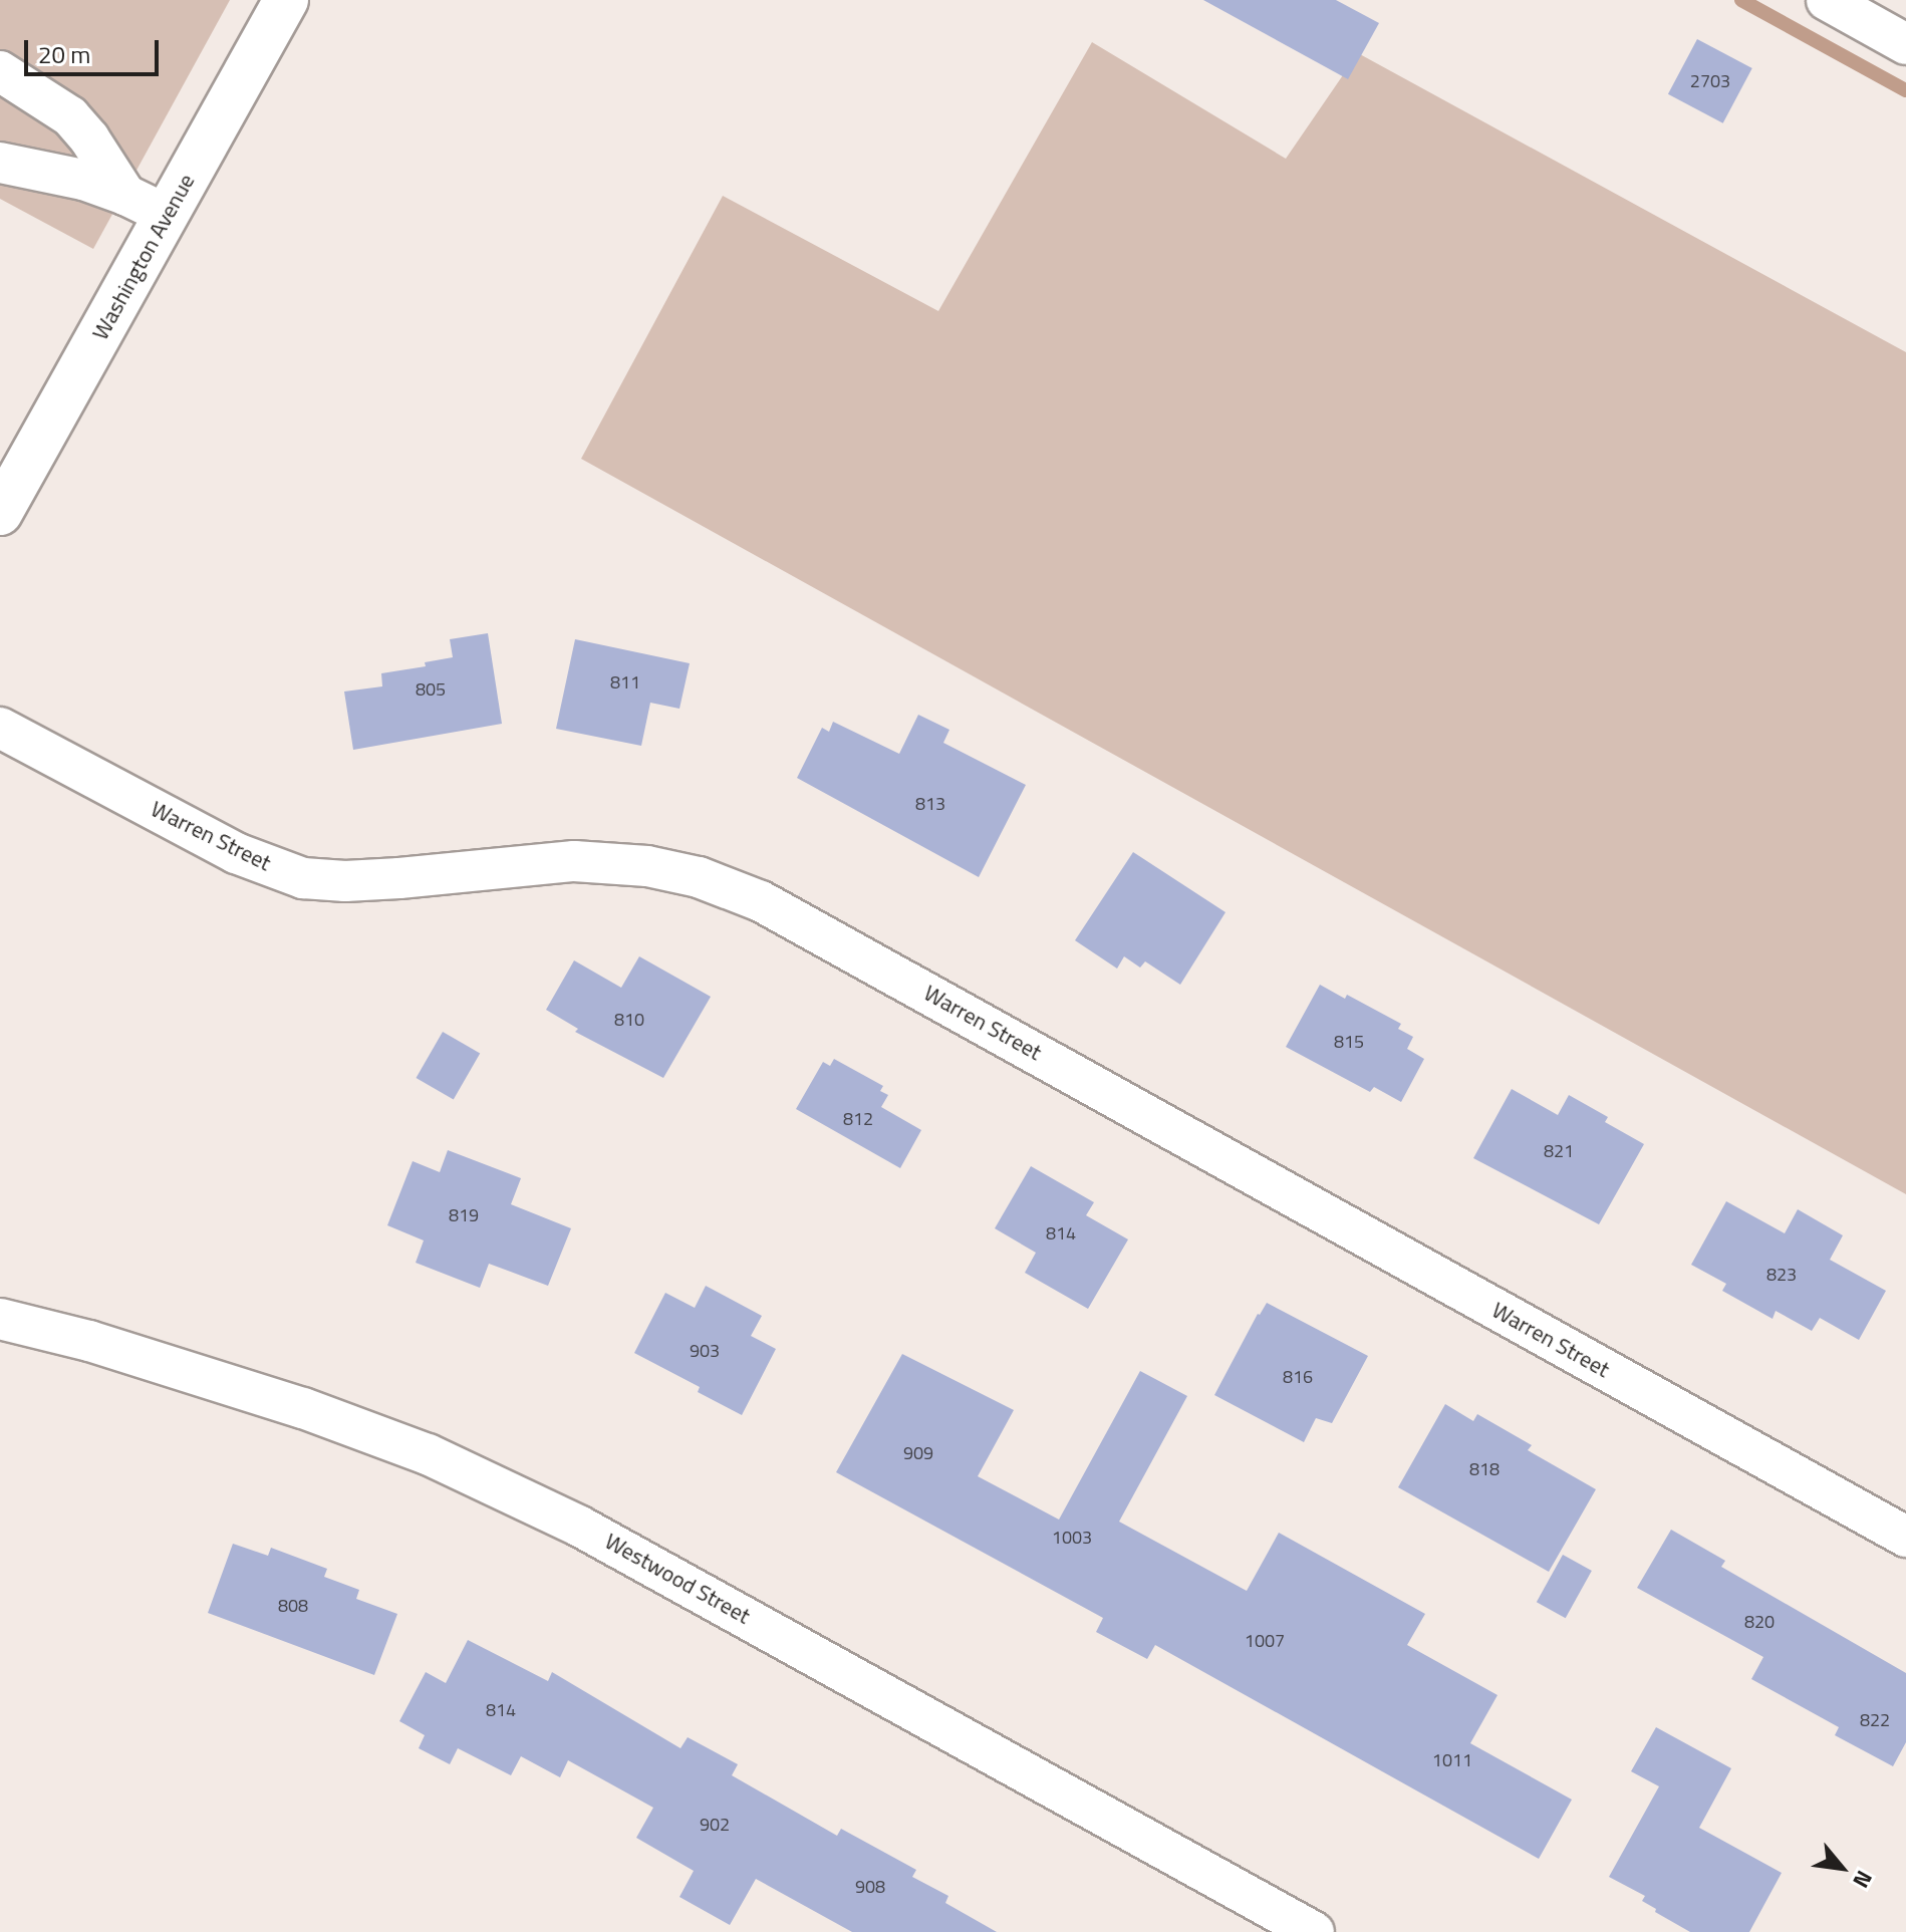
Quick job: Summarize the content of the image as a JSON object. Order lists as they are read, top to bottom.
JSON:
{
  "streets": {
    "street": ["Washington Avenue", "Warren Street", "Westwood Street"]
  },
  "house_numbers": [
    "2703",
    "811",
    "805",
    "813",
    "810",
    "815",
    "812",
    "821",
    "819",
    "814",
    "823",
    "903",
    "816",
    "909",
    "818",
    "1003",
    "808",
    "820",
    "1007",
    "814",
    "822",
    "1011",
    "902",
    "908"
  ],
  "scale_bar": "20 m",
  "north": "bottom right"
}
